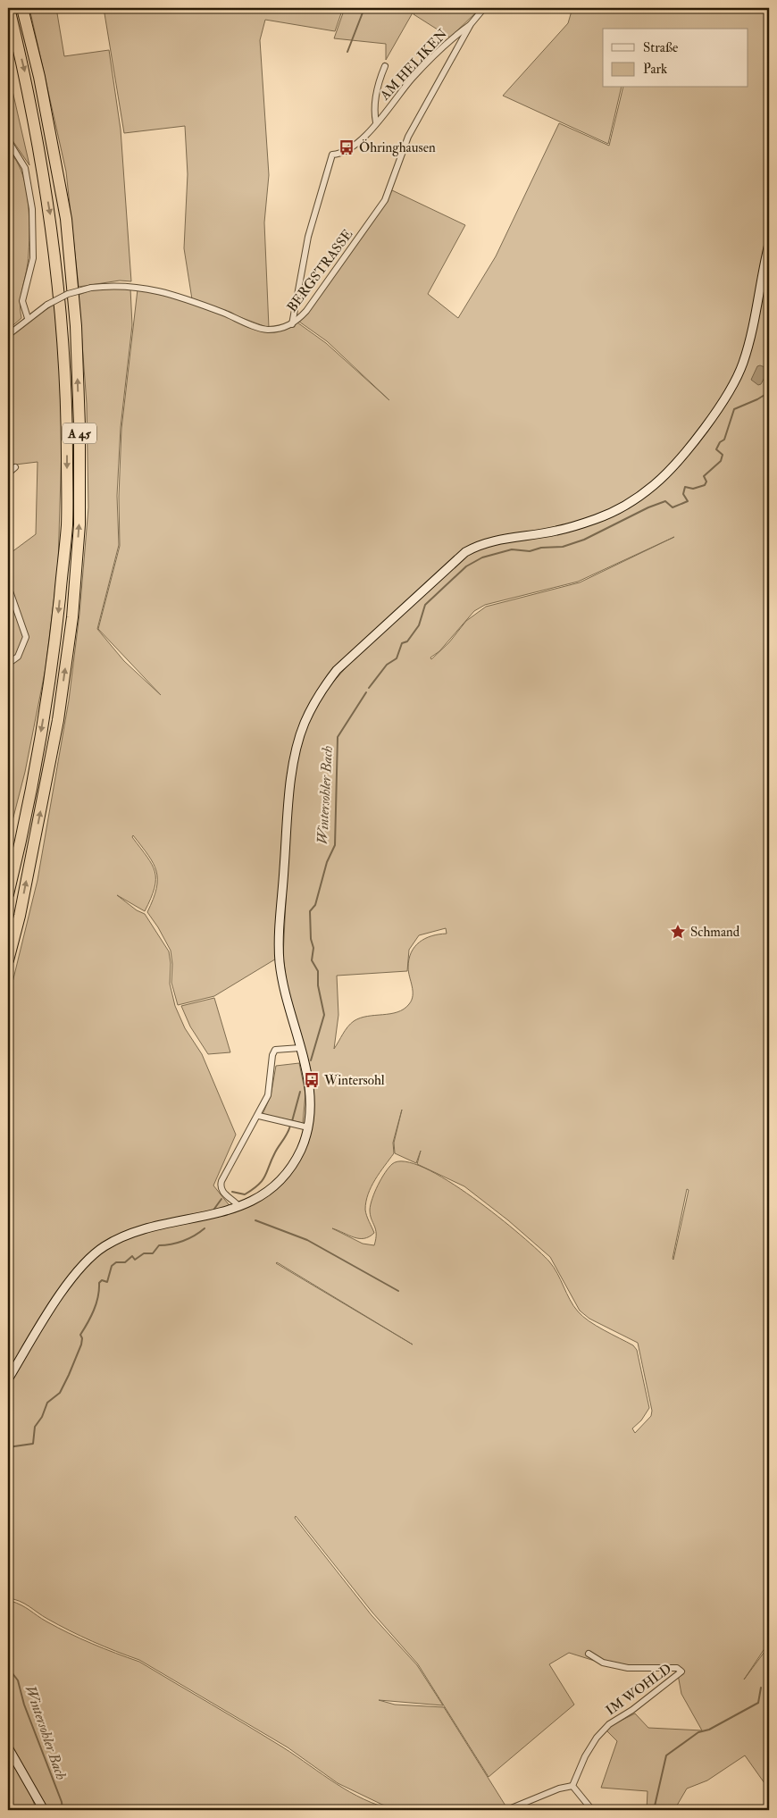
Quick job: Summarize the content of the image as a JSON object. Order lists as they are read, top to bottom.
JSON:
{
  "streets": {
    "highway": ["A 45"],
    "street": ["AM HELIKEN", "BERGSTRASSE", "IM WOHLD"]
  },
  "crossings": [
    ["AM HELIKEN", "BERGSTRASSE"]
  ],
  "water": ["Wintersohler Bach"],
  "places": {
    "bus stop": ["Öhringhausen", "Wintersohl"],
    "place": ["Schmand"]
  },
  "legend": ["Straße", "Park"]
}
